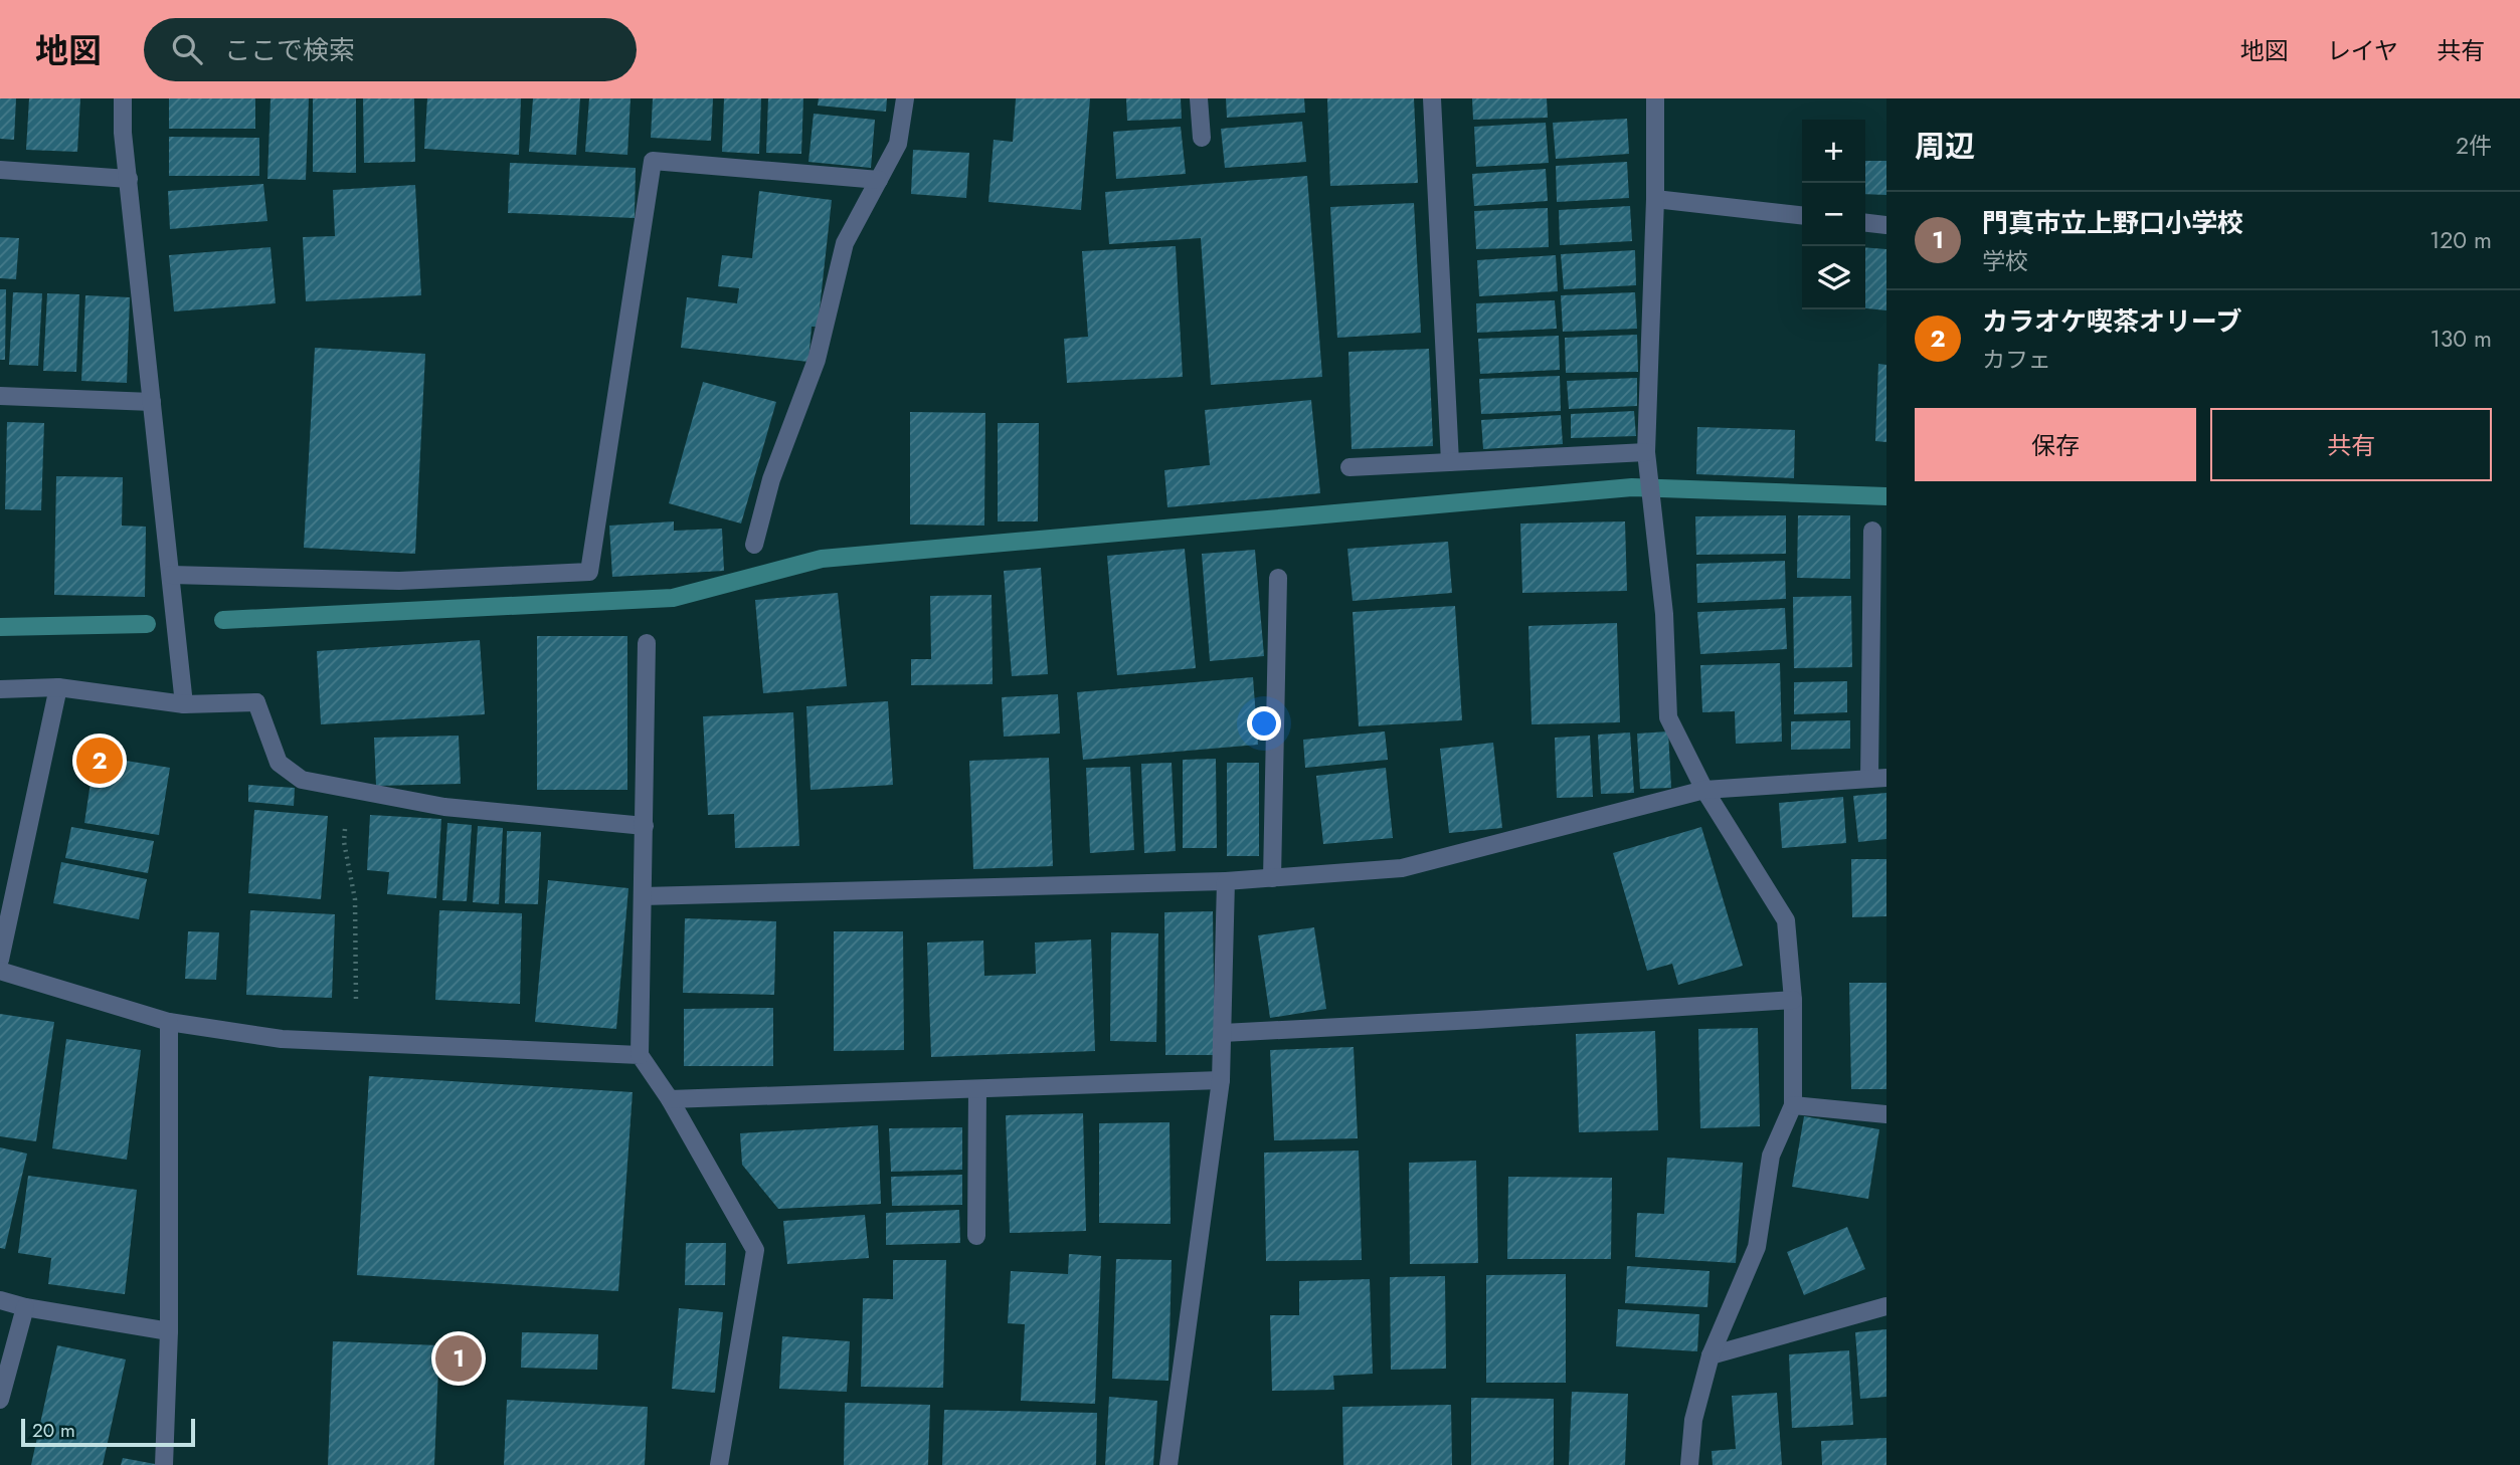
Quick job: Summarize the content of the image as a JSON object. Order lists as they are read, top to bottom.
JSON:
{
  "scale_bar": "20 m",
  "page": {
    "header": "地図",
    "search": "ここで検索",
    "nav": ["地図", "レイヤ", "共有"],
    "heading": ["周辺", "2件"],
    "map_buttons": ["+", "−"],
    "list": [
      {
        "mark": "1",
        "name": "門真市立上野口小学校",
        "note": "学校",
        "value": "120 m"
      },
      {
        "mark": "2",
        "name": "カラオケ喫茶オリーブ",
        "note": "カフェ",
        "value": "130 m"
      }
    ],
    "buttons": ["保存", "共有"],
    "pins": ["2", "1"],
    "scale": "20 m"
  }
}
